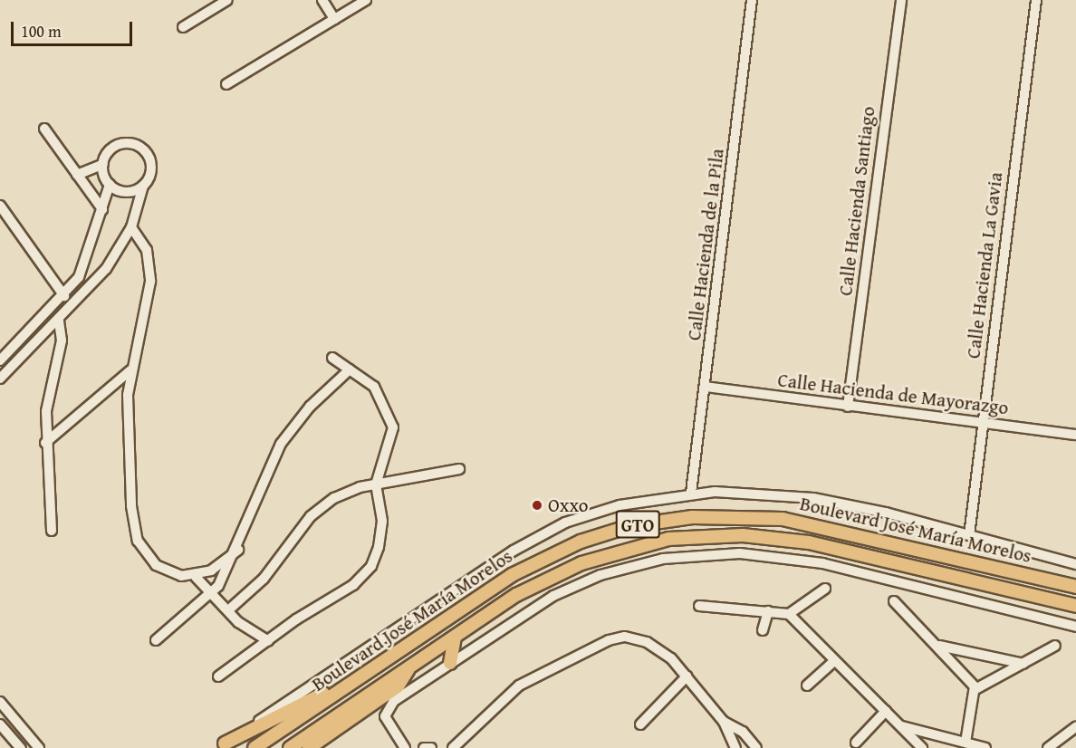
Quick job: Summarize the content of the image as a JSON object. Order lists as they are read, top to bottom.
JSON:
{
  "streets": {
    "main road": ["GTO", "Boulevard José María Morelos"],
    "street": [
      "Calle Hacienda Santiago",
      "Calle Hacienda de la Pila",
      "Calle Hacienda La Gavia",
      "Calle Hacienda de Mayorazgo"
    ]
  },
  "crossings": [
    ["Calle Hacienda Santiago", "Calle Hacienda de Mayorazgo"],
    ["Calle Hacienda de la Pila", "Calle Hacienda de Mayorazgo"],
    ["Calle Hacienda La Gavia", "Calle Hacienda de Mayorazgo"]
  ],
  "places": ["Oxxo"],
  "scale_bar": "100 m"
}
